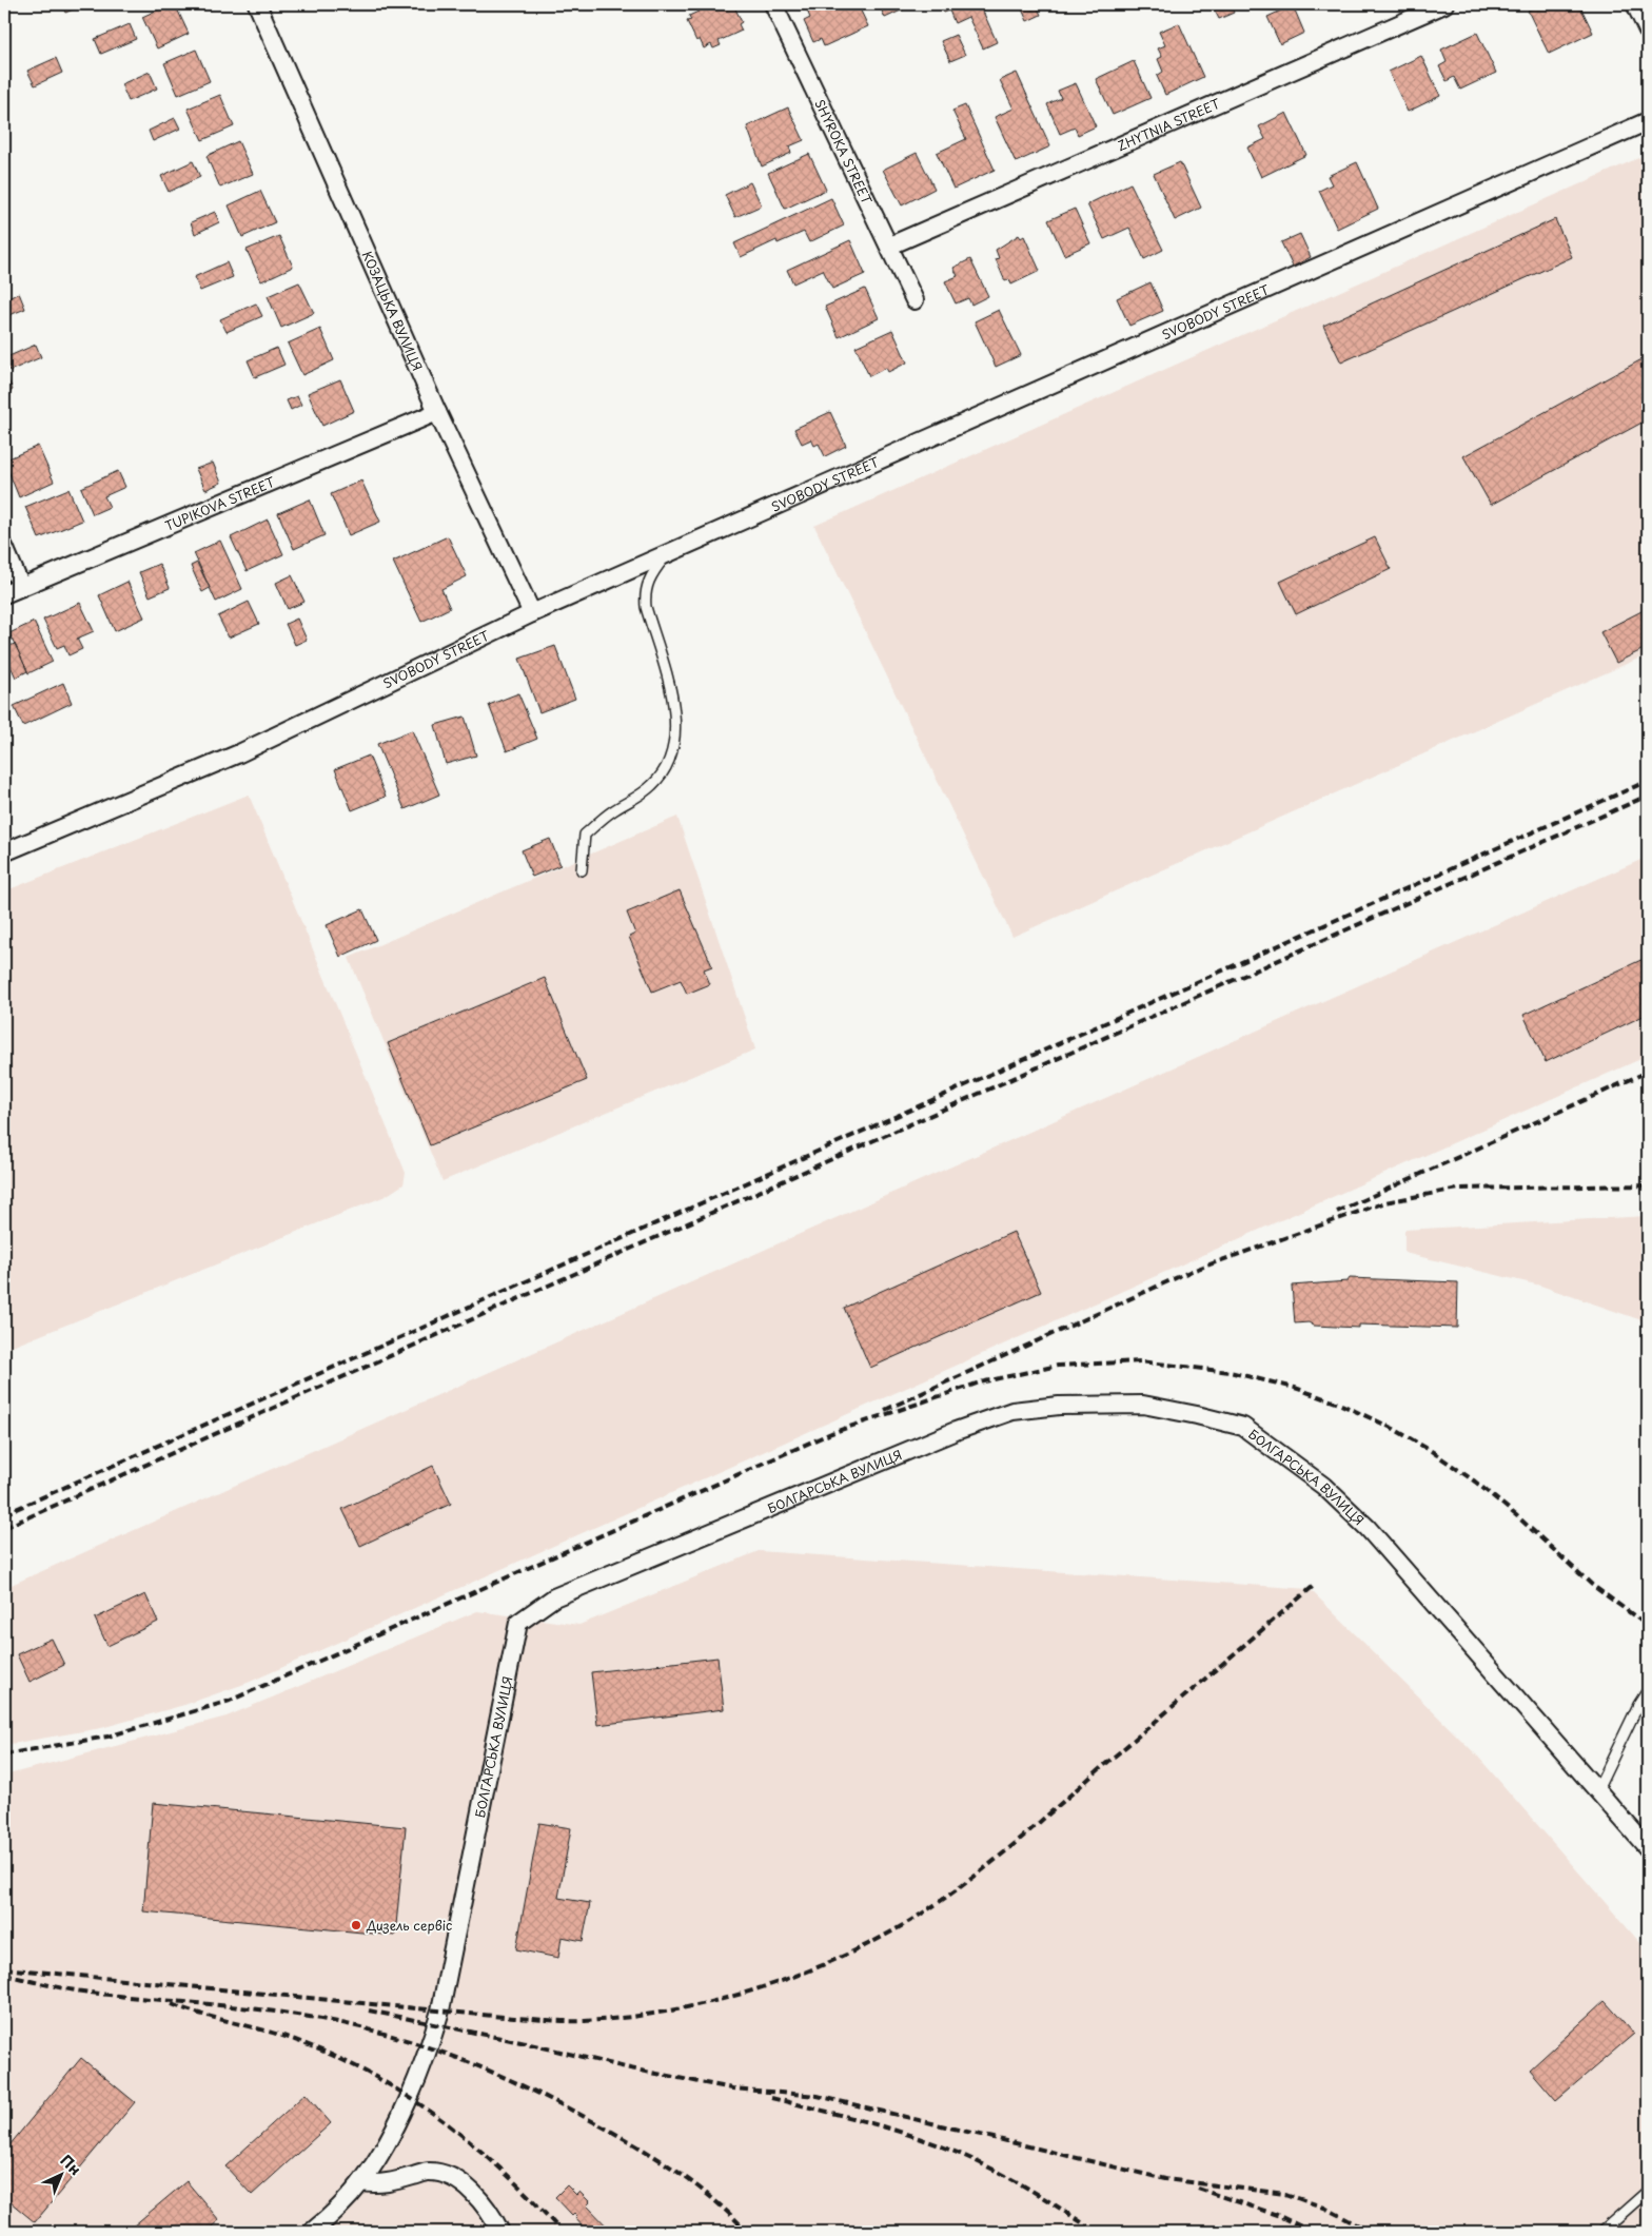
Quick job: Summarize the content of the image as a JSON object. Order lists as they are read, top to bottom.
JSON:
{
  "streets": {
    "street": [
      "ZHYTNIA STREET",
      "SHYROKA STREET",
      "КОЗАЦЬКА ВУЛИЦЯ",
      "SVOBODY STREET",
      "TUPIKOVA STREET",
      "БОЛГАРСЬКА ВУЛИЦЯ"
    ]
  },
  "crossings": [
    ["ZHYTNIA STREET", "SHYROKA STREET"],
    ["КОЗАЦЬКА ВУЛИЦЯ", "SVOBODY STREET"],
    ["КОЗАЦЬКА ВУЛИЦЯ", "TUPIKOVA STREET"]
  ],
  "places": ["Дизель сервіс"],
  "north": "top right"
}
